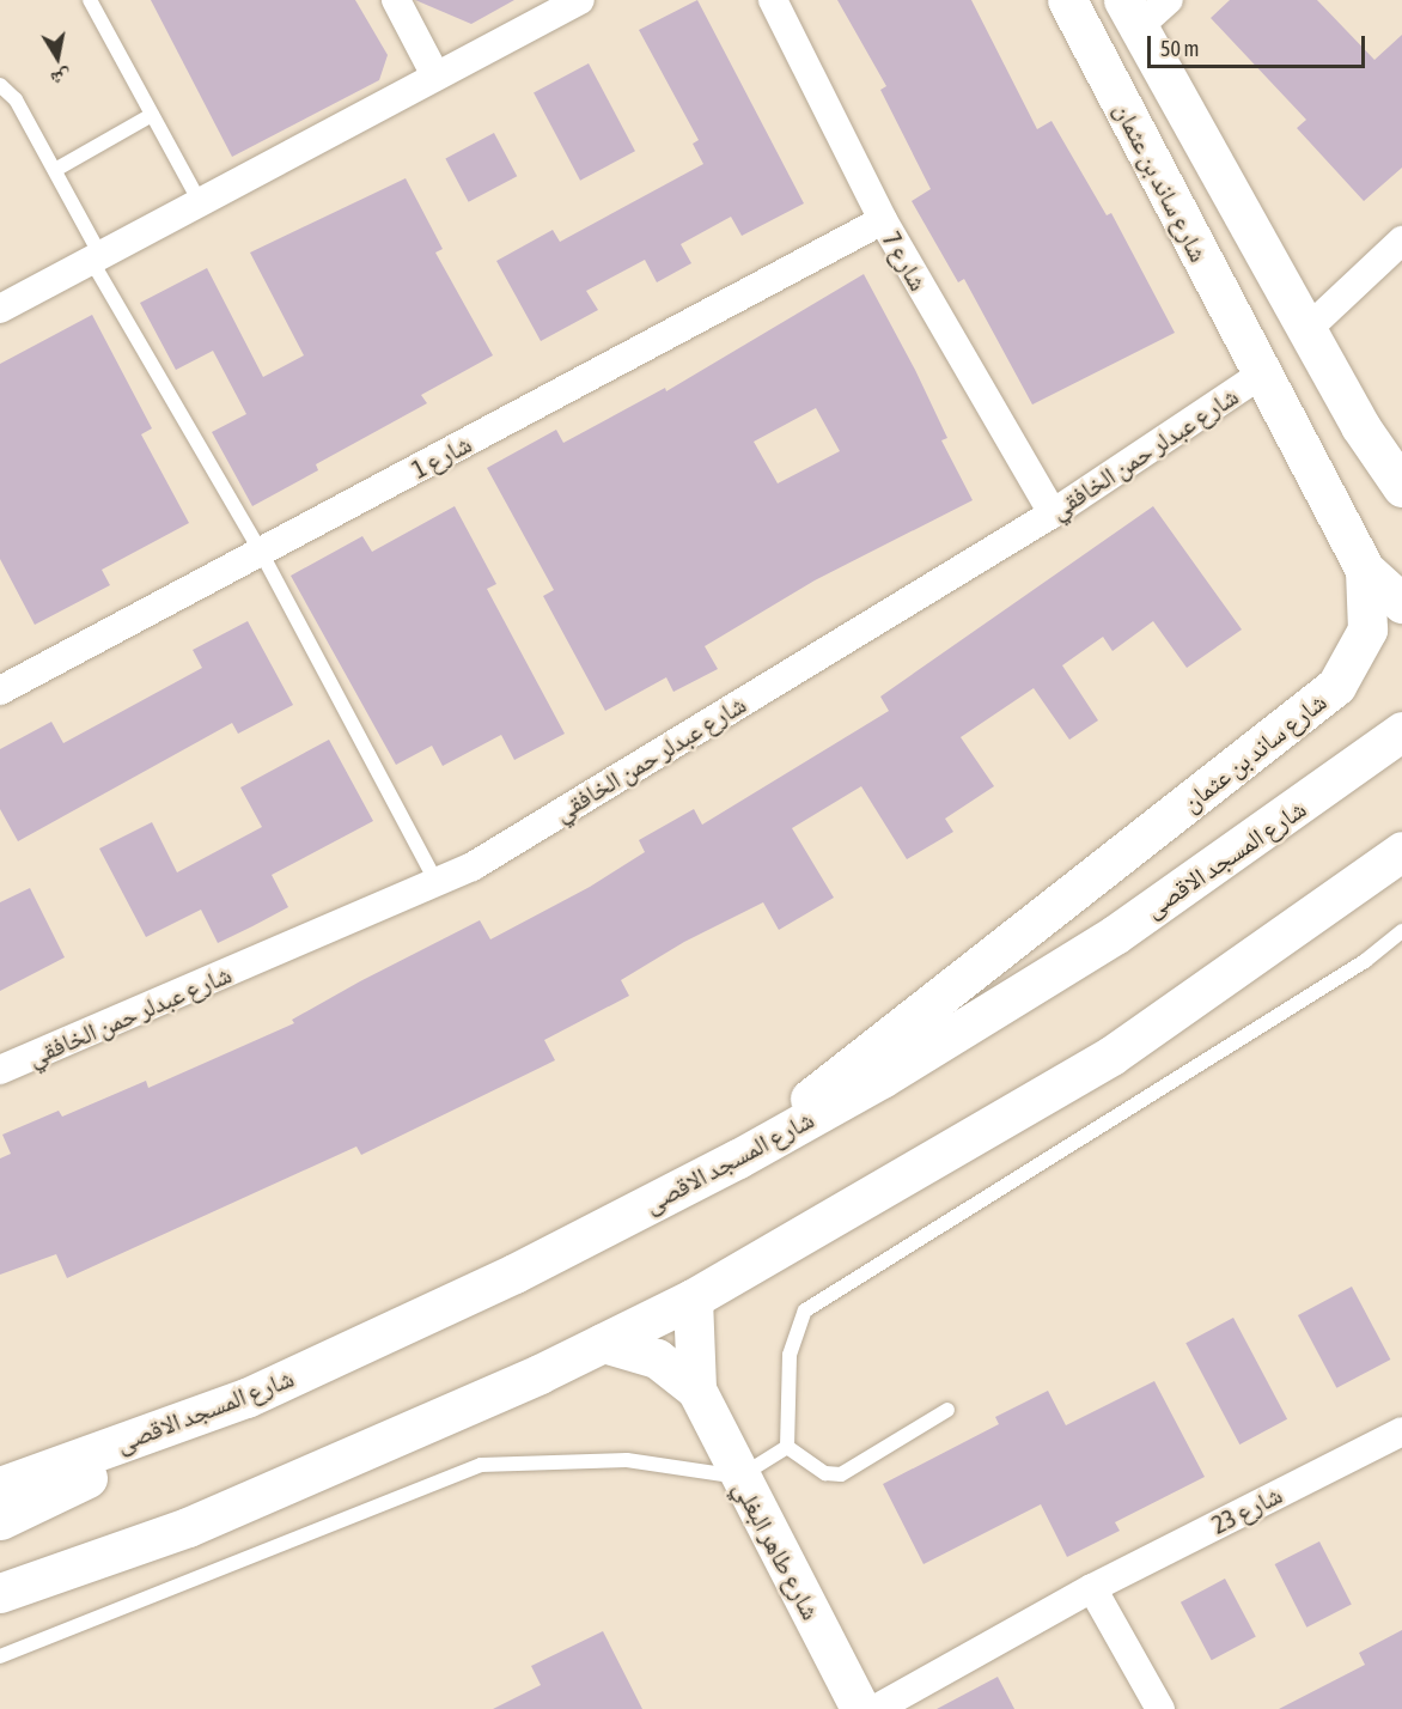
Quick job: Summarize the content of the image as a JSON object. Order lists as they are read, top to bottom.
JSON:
{
  "streets": {
    "main road": ["شارع ساند بن عثمان", "شارع المسجد الاقصى", "شارع طاهر البغلي"],
    "street": [
      "شارع 7",
      "شارع عبدلر حمن الخافقي",
      "شارع 1",
      "شارع 23"
    ]
  },
  "crossings": [
    ["شارع ساند بن عثمان", "شارع عبدلر حمن الخافقي"],
    ["شارع ساند بن عثمان", "شارع المسجد الاقصى"],
    ["شارع 7", "شارع عبدلر حمن الخافقي"],
    ["شارع 7", "شارع 1"]
  ],
  "scale_bar": "50 m",
  "north": "bottom"
}
